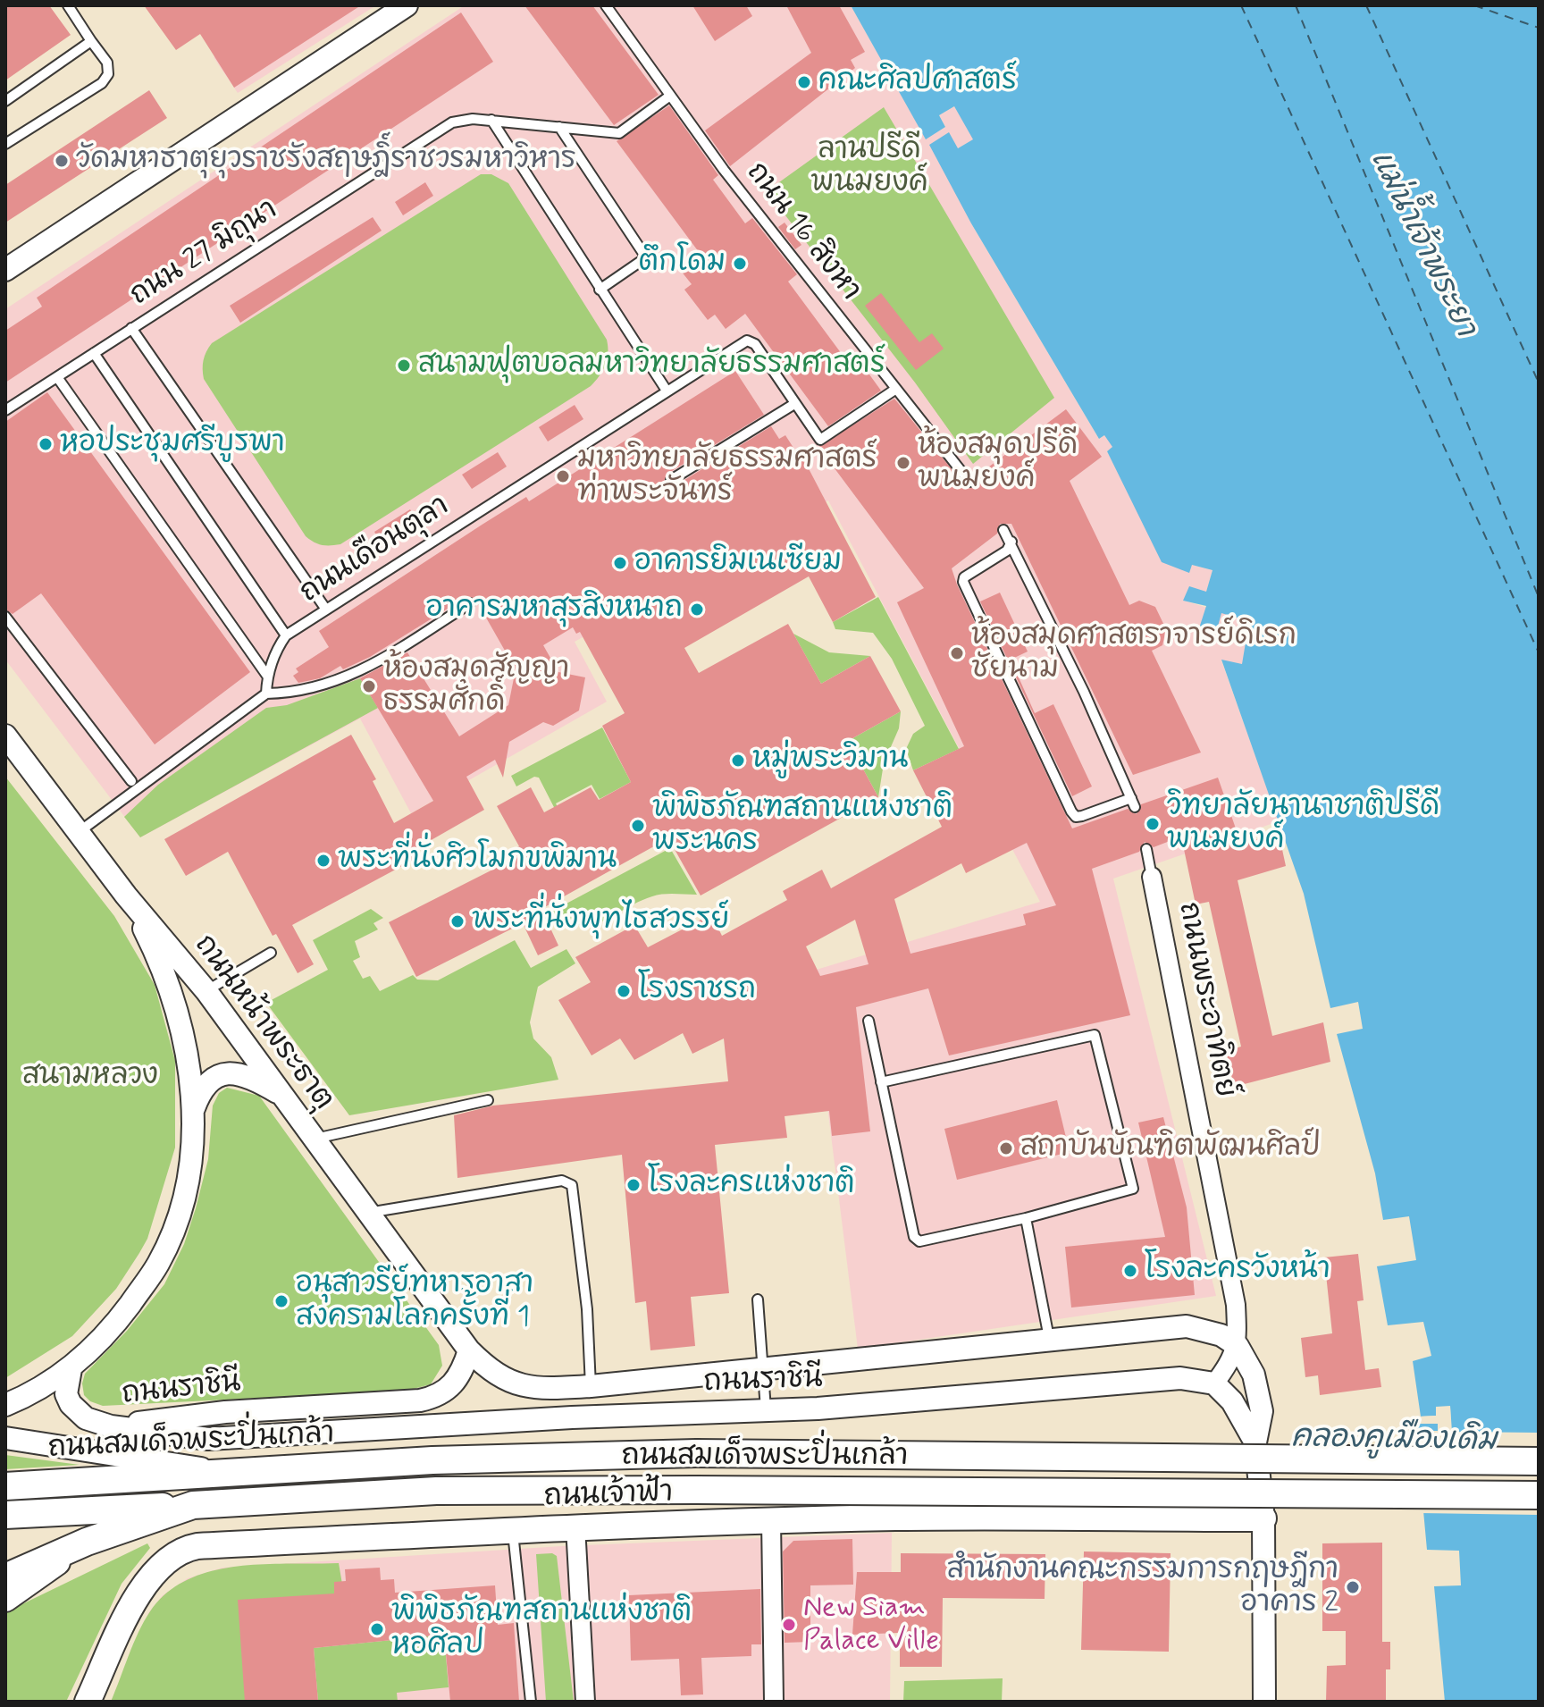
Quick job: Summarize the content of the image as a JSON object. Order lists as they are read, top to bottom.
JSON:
{
  "streets": {
    "main road": ["ถนนสมเด็จพระปิ่นเกล้า", "ถนนเจ้าฟ้า"],
    "street": ["ถนนพระอาทิตย์", "ถนนหน้าพระธาตุ", "ถนนราชินี"],
    "lane": ["ถนน 16 สิงหา", "ถนน 27 มิถุนา", "ถนนเดือนตุลา"]
  },
  "crossings": [
    ["ถนน 16 สิงหา", "ถนน 27 มิถุนา"],
    ["ถนนพระอาทิตย์", "ถนนราชินี"],
    ["ถนนพระอาทิตย์", "ถนนเจ้าฟ้า"],
    ["ถนนหน้าพระธาตุ", "ถนนราชินี"],
    ["ถนนราชินี", "ถนนสมเด็จพระปิ่นเกล้า"]
  ],
  "water": ["แม่น้ำเจ้าพระยา", "คลองคูเมืองเดิม"],
  "parks": ["ลานปรีดี พนมยงค์", "สนามหลวง"],
  "places": [
    "คณะศิลปศาสตร์",
    "วัดมหาธาตุยุวราชรังสฤษฎิ์ราชวรมหาวิหาร",
    "ตึกโดม",
    "สนามฟุตบอลมหาวิทยาลัยธรรมศาสตร์",
    "หอประชุมศรีบูรพา",
    "ห้องสมุดปรีดี พนมยงค์",
    "มหาวิทยาลัยธรรมศาสตร์ ท่าพระจันทร์",
    "อาคารยิมเนเซียม",
    "อาคารมหาสุรสิงหนาถ",
    "ห้องสมุดศาสตราจารย์ดิเรก ชัยนาม",
    "ห้องสมุดสัญญา ธรรมศักดิ์",
    "หมู่พระวิมาน",
    "วิทยาลัยนานาชาติปรีดี พนมยงค์",
    "พิพิธภัณฑสถานแห่งชาติ พระนคร",
    "พระที่นั่งศิวโมกขพิมาน",
    "พระที่นั่งพุทไธสวรรย์",
    "โรงราชรถ",
    "สถาบันบัณฑิตพัฒนศิลป์",
    "โรงละครแห่งชาติ",
    "โรงละครวังหน้า",
    "อนุสาวรีย์ทหารอาสา สงครามโลกครั้งที่ 1",
    "สำนักงานคณะกรรมการกฤษฎีกา อาคาร 2",
    "New Siam Palace Ville",
    "พิพิธภัณฑสถานแห่งชาติ หอศิลป"
  ]
}
